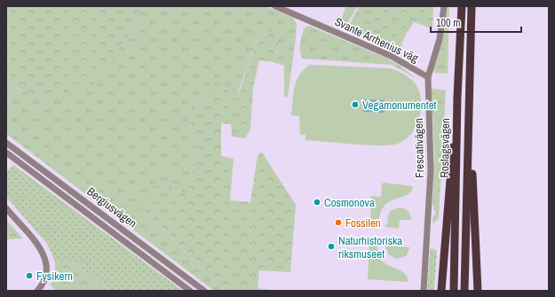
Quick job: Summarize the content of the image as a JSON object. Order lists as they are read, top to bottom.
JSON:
{
  "streets": {
    "main road": ["Roslagsvägen"],
    "street": ["Svante Arrhenius väg", "Frescativägen", "Bergiusvägen"]
  },
  "crossings": [
    ["Svante Arrhenius väg", "Frescativägen"]
  ],
  "places": [
    "Vegamonumentet",
    "Cosmonova",
    "Fossilen",
    "Naturhistoriska riksmuseet",
    "Fysikern"
  ],
  "scale_bar": "100 m"
}
